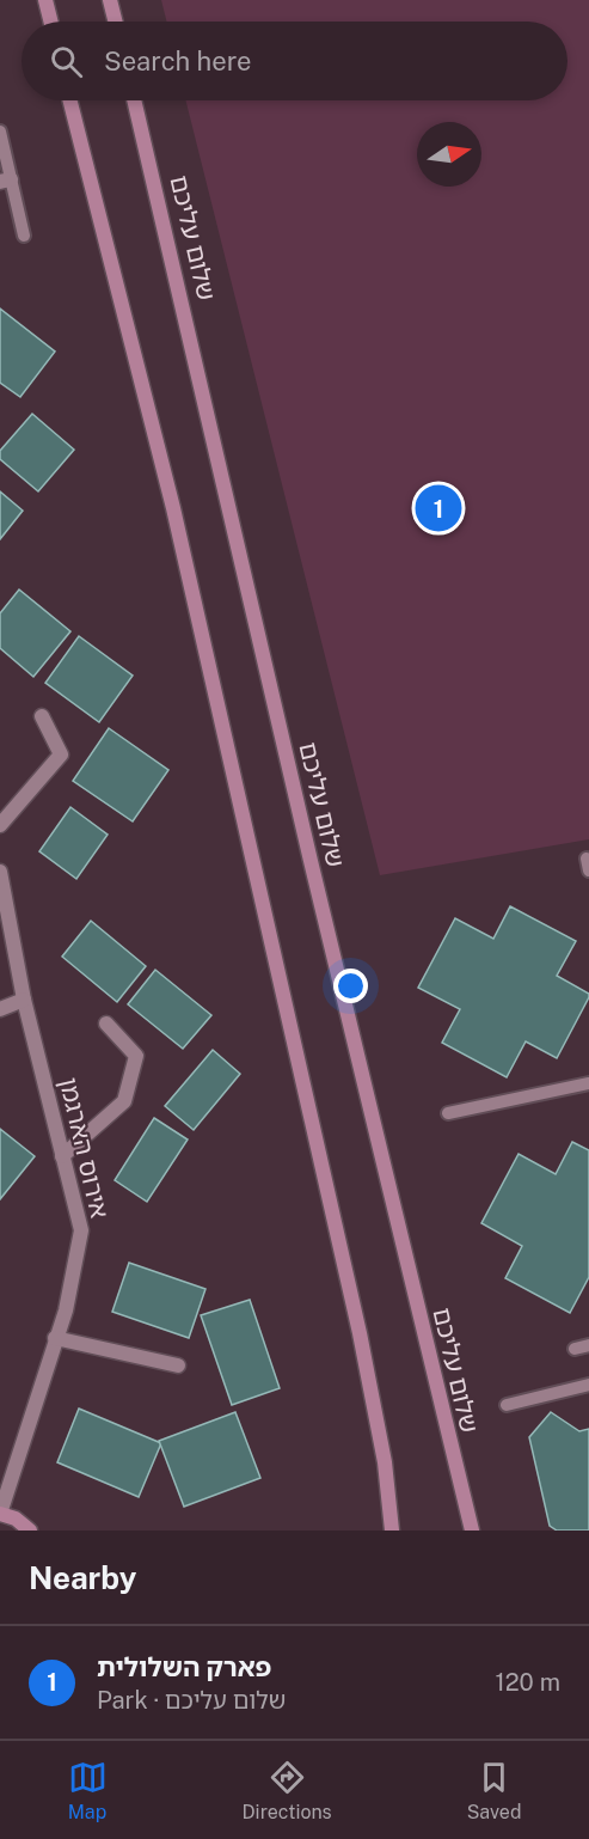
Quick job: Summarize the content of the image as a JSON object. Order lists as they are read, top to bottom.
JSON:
{
  "streets": {
    "main road": ["שלום עליכם"],
    "street": ["אירוס הארגמן"]
  },
  "north": "right",
  "page": {
    "search": "Search here",
    "pins": "1",
    "heading": "Nearby",
    "list": [
      {
        "mark": "1",
        "name": "פארק השלולית",
        "note": "Park · שלום עליכם",
        "value": "120 m"
      }
    ],
    "nav": ["Map", "Directions", "Saved"]
  }
}
